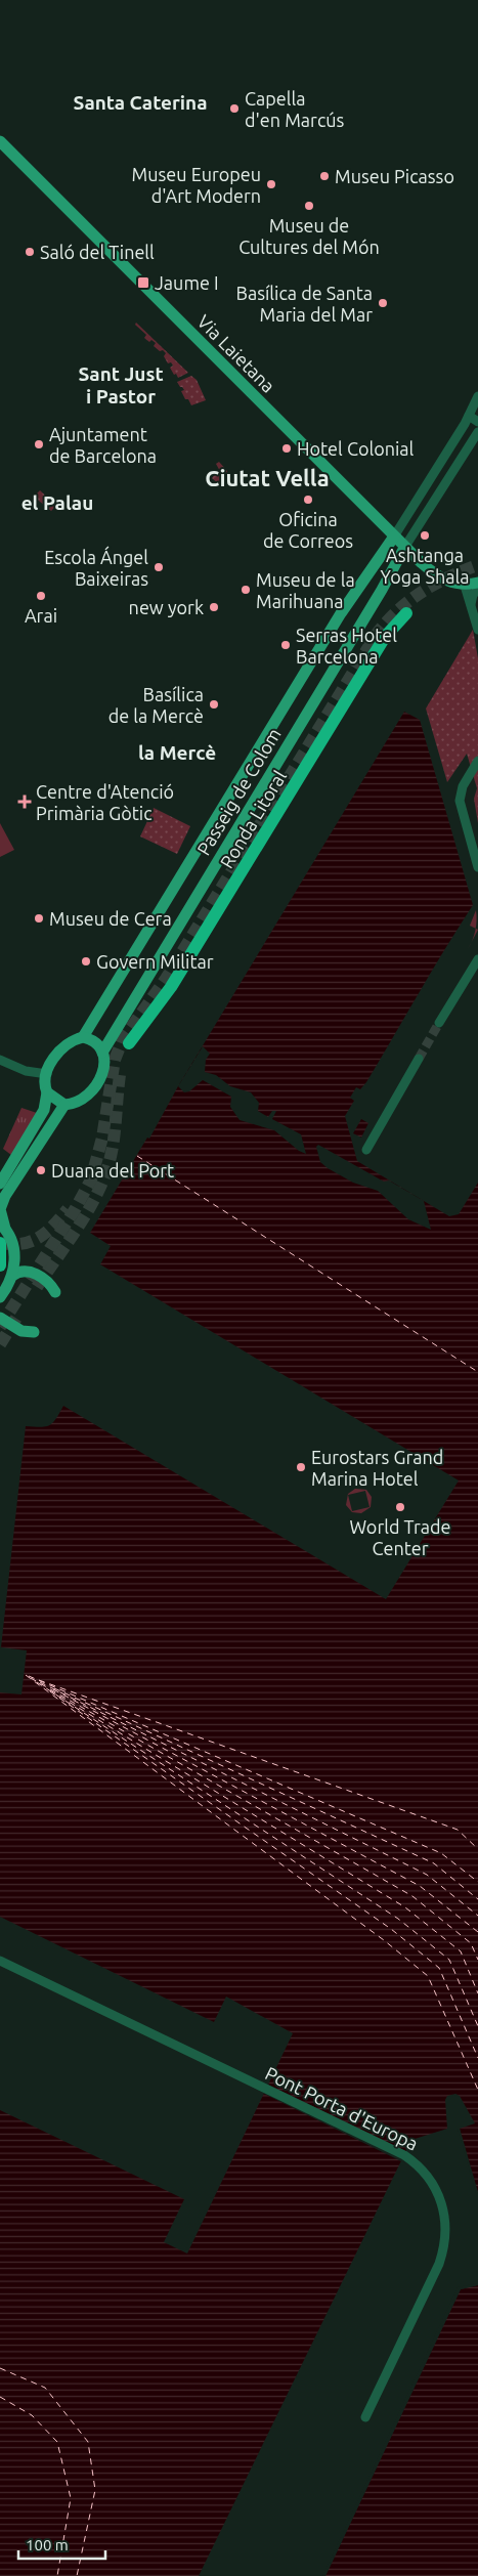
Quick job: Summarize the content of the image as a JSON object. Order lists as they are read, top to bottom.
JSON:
{
  "streets": {
    "highway": ["Ronda Litoral"],
    "main road": ["Via Laietana", "Passeig de Colom"],
    "street": ["Pont Porta d'Europa"]
  },
  "crossings": [
    ["Via Laietana", "Passeig de Colom"]
  ],
  "districts": [
    "Santa Caterina",
    "Sant Just i Pastor",
    "Ciutat Vella",
    "el Palau",
    "la Mercè"
  ],
  "places": {
    "other": [
      "Capella d'en Marcús",
      "Museu Picasso",
      "Museu Europeu d'Art Modern",
      "Museu de Cultures del Món",
      "Saló del Tinell",
      "Basílica de Santa Maria del Mar",
      "Ajuntament de Barcelona",
      "Hotel Colonial",
      "Oficina de Correos",
      "Ashtanga Yoga Shala",
      "Escola Ángel Baixeiras",
      "Museu de la Marihuana",
      "Arai",
      "new york",
      "Serras Hotel Barcelona",
      "Basílica de la Mercè",
      "Museu de Cera",
      "Govern Militar",
      "Duana del Port",
      "Eurostars Grand Marina Hotel",
      "World Trade Center"
    ],
    "transit": ["Jaume I"],
    "health": ["Centre d'Atenció Primària Gòtic"]
  },
  "scale_bar": "100 m"
}
